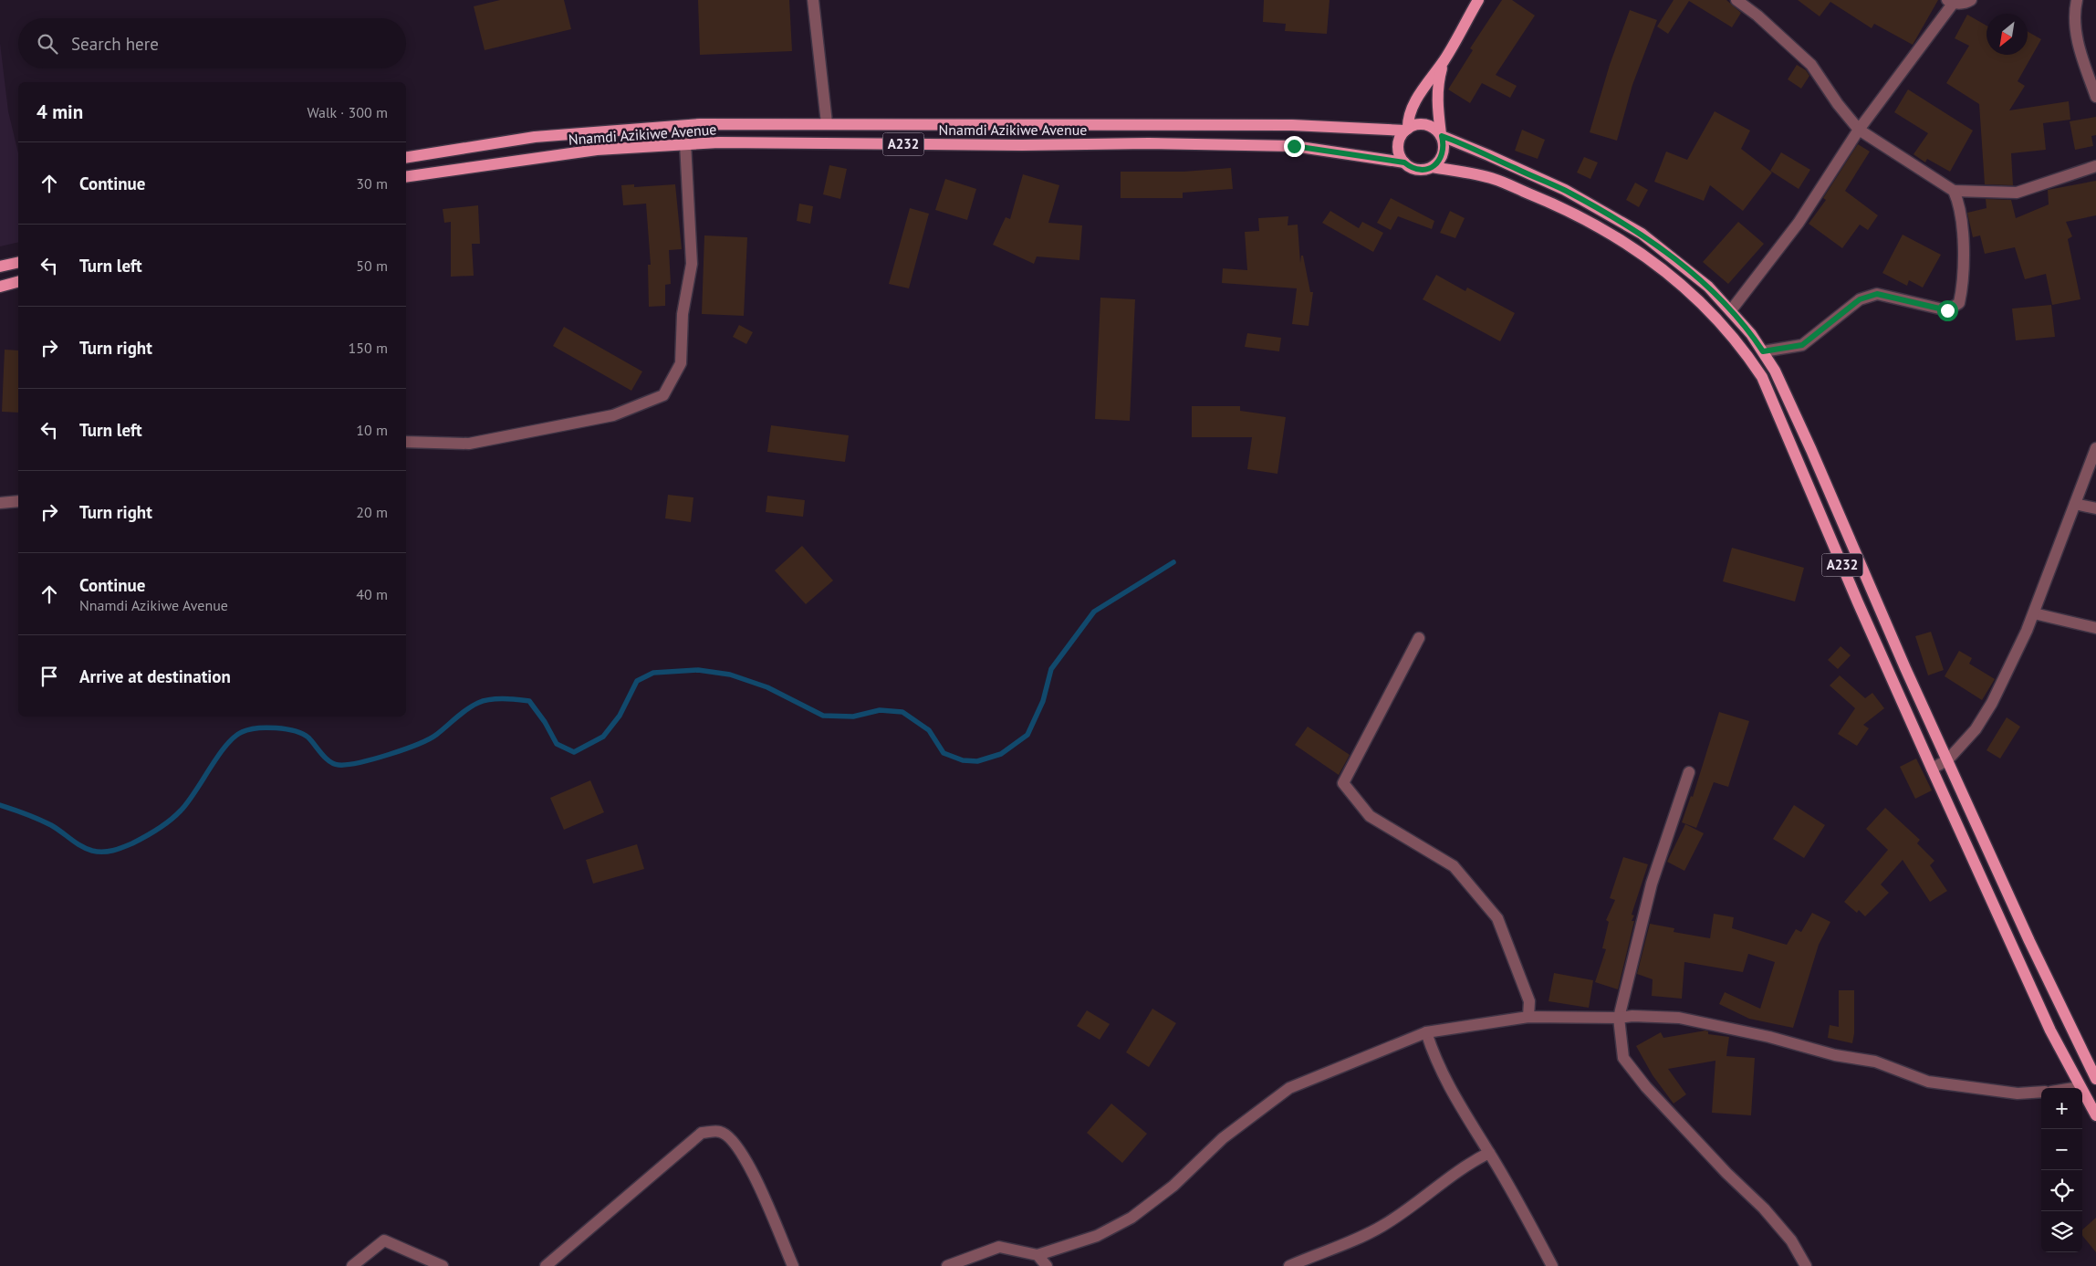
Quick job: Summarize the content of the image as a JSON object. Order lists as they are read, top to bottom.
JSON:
{
  "streets": {
    "main road": ["Nnamdi Azikiwe Avenue", "A232"]
  },
  "crossings": [
    ["Nnamdi Azikiwe Avenue", "A232"]
  ],
  "north": "bottom left",
  "page": {
    "search": "Search here",
    "heading": ["4 min", "Walk · 300 m"],
    "list": [
      ["Continue", "30 m"],
      ["Turn left", "50 m"],
      ["Turn right", "150 m"],
      ["Turn left", "10 m"],
      ["Turn right", "20 m"],
      ["Continue", "Nnamdi Azikiwe Avenue", "40 m"],
      "Arrive at destination"
    ],
    "map_buttons": ["+", "−"]
  }
}
